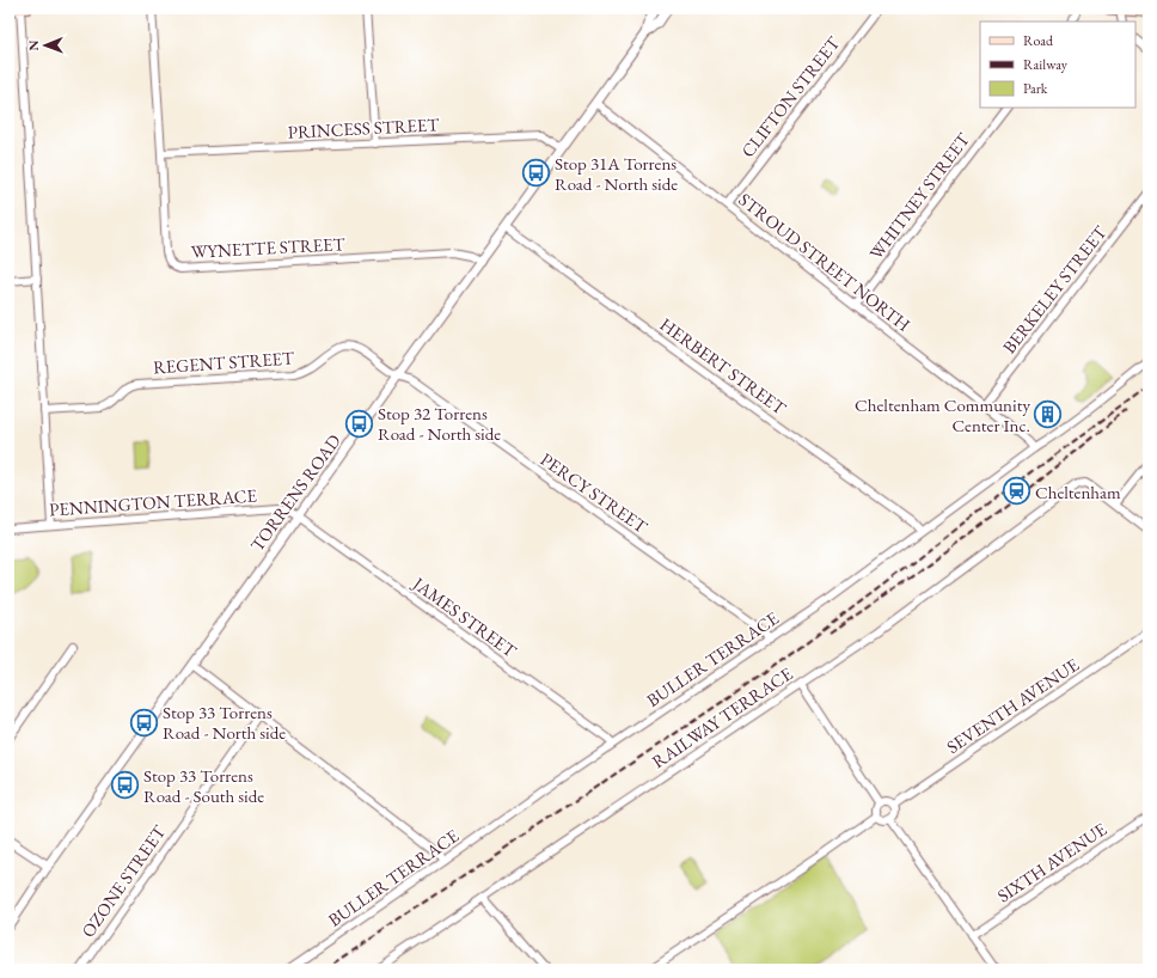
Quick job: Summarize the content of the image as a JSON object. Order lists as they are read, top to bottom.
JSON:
{
  "streets": {
    "street": [
      "CLIFTON STREET",
      "PRINCESS STREET",
      "WHITNEY STREET",
      "WYNETTE STREET",
      "STROUD STREET NORTH",
      "BERKELEY STREET",
      "REGENT STREET",
      "HERBERT STREET",
      "TORRENS ROAD",
      "PERCY STREET",
      "PENNINGTON TERRACE",
      "JAMES STREET",
      "BULLER TERRACE",
      "SEVENTH AVENUE",
      "RAILWAY TERRACE",
      "SIXTH AVENUE",
      "OZONE STREET"
    ]
  },
  "crossings": [
    ["CLIFTON STREET", "STROUD STREET NORTH"],
    ["PRINCESS STREET", "WYNETTE STREET"],
    ["PRINCESS STREET", "TORRENS ROAD"],
    ["WHITNEY STREET", "STROUD STREET NORTH"],
    ["WYNETTE STREET", "TORRENS ROAD"],
    ["STROUD STREET NORTH", "BERKELEY STREET"],
    ["STROUD STREET NORTH", "TORRENS ROAD"],
    ["STROUD STREET NORTH", "BULLER TERRACE"],
    ["REGENT STREET", "TORRENS ROAD"],
    ["REGENT STREET", "PERCY STREET"],
    ["HERBERT STREET", "TORRENS ROAD"],
    ["HERBERT STREET", "BULLER TERRACE"],
    ["TORRENS ROAD", "PERCY STREET"],
    ["TORRENS ROAD", "PENNINGTON TERRACE"],
    ["TORRENS ROAD", "JAMES STREET"],
    ["PERCY STREET", "BULLER TERRACE"],
    ["PENNINGTON TERRACE", "JAMES STREET"],
    ["JAMES STREET", "BULLER TERRACE"]
  ],
  "places": {
    "bus stop": [
      "Stop 31A Torrens Road - North side",
      "Stop 32 Torrens Road - North side",
      "Stop 33 Torrens Road - North side",
      "Stop 33 Torrens Road - South side"
    ],
    "building": ["Cheltenham Community Center Inc."],
    "station": ["Cheltenham"]
  },
  "legend": ["Road", "Railway", "Park"],
  "north": "left"
}
